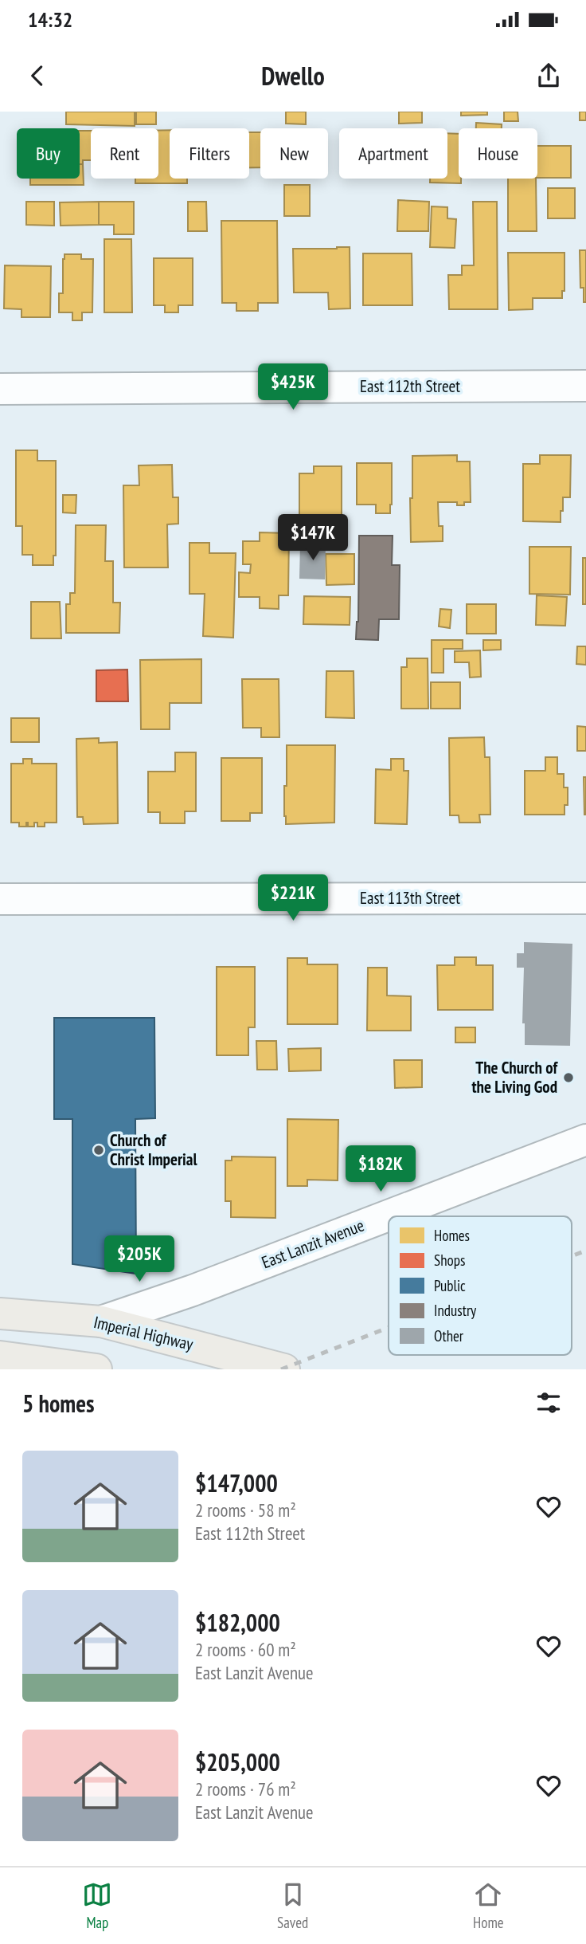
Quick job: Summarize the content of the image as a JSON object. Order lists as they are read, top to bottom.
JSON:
{
  "streets": {
    "main road": ["Imperial Highway"],
    "street": ["East 112th Street", "East 113th Street", "East Lanzit Avenue"]
  },
  "crossings": [
    ["East Lanzit Avenue", "Imperial Highway"]
  ],
  "places": ["The Church of the Living God", "Church of Christ Imperial"],
  "legend": [
    "Homes",
    "Shops",
    "Public",
    "Industry",
    "Other"
  ],
  "page": {
    "status": "14:32",
    "header": "Dwello",
    "chip": [
      "Buy",
      "Rent",
      "Filters",
      "New",
      "Apartment",
      "House"
    ],
    "price": [
      "$425K",
      "$147K",
      "$221K",
      "$182K",
      "$205K"
    ],
    "heading": "5 homes",
    "list": [
      {
        "name": "$147,000",
        "note": "2 rooms · 58 m² · East 112th Street"
      },
      {
        "name": "$182,000",
        "note": "2 rooms · 60 m² · East Lanzit Avenue"
      },
      {
        "name": "$205,000",
        "note": "2 rooms · 76 m² · East Lanzit Avenue"
      }
    ],
    "tabs": ["Map", "Saved", "Home"]
  }
}
